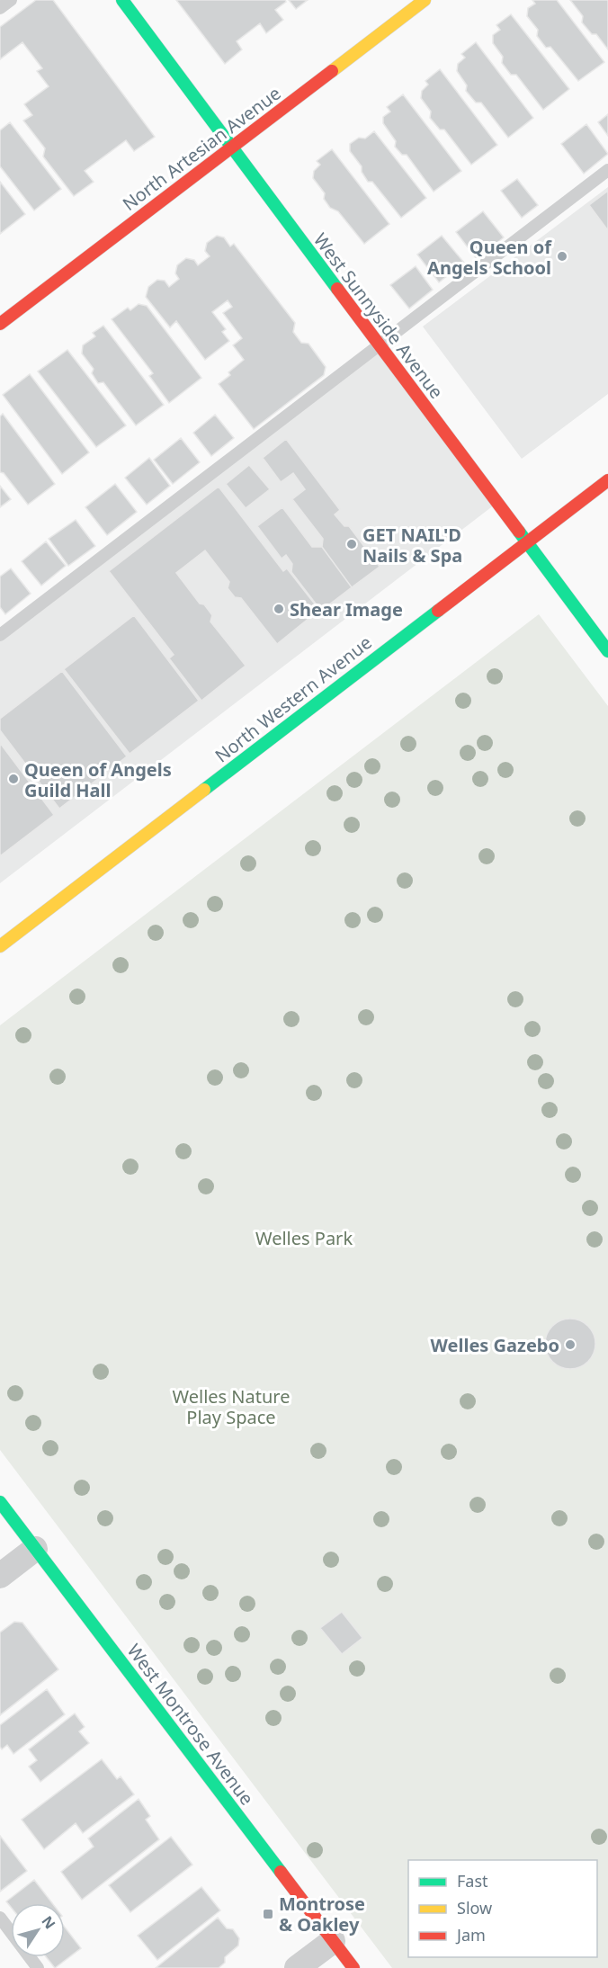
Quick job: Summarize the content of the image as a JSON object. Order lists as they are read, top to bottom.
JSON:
{
  "streets": {
    "street": [
      "North Artesian Avenue",
      "West Sunnyside Avenue",
      "North Western Avenue",
      "West Montrose Avenue"
    ]
  },
  "crossings": [
    ["North Artesian Avenue", "West Sunnyside Avenue"],
    ["West Sunnyside Avenue", "North Western Avenue"]
  ],
  "parks": ["Welles Park", "Welles Nature Play Space"],
  "places": {
    "other": [
      "Queen of Angels School",
      "GET NAIL'D Nails & Spa",
      "Shear Image",
      "Queen of Angels Guild Hall",
      "Welles Gazebo"
    ],
    "transit": ["Montrose & Oakley"]
  },
  "legend": ["Fast", "Slow", "Jam"],
  "north": "top right"
}
